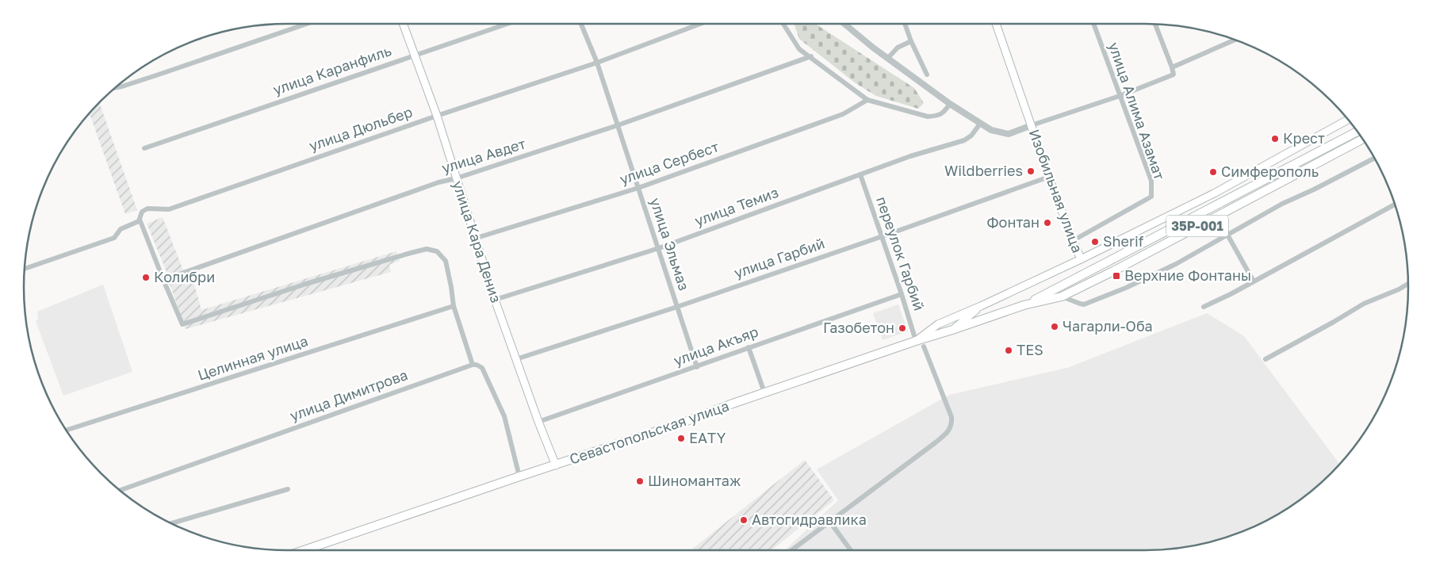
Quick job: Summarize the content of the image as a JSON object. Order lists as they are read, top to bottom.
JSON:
{
  "streets": {
    "main road": [
      "Изобильная улица",
      "35Р-001",
      "улица Кара Дениз",
      "Севастопольская улица"
    ],
    "street": [
      "улица Каранфиль",
      "улица Алима Азамат",
      "улица Дюльбер",
      "улица Авдет",
      "улица Сербест",
      "улица Темиз",
      "улица Эльмаз",
      "переулок Гарбий",
      "улица Гарбий",
      "улица Акъяр",
      "Целинная улица",
      "улица Димитрова"
    ]
  },
  "crossings": [
    ["улица Каранфиль", "улица Кара Дениз"],
    ["улица Алима Азамат", "Изобильная улица"],
    ["улица Дюльбер", "улица Кара Дениз"],
    ["улица Дюльбер", "улица Эльмаз"],
    ["улица Авдет", "улица Кара Дениз"],
    ["улица Авдет", "улица Эльмаз"],
    ["улица Сербест", "улица Кара Дениз"],
    ["улица Сербест", "улица Эльмаз"],
    ["Изобильная улица", "переулок Гарбий"],
    ["Изобильная улица", "улица Гарбий"],
    ["Изобильная улица", "Севастопольская улица"],
    ["улица Темиз", "улица Кара Дениз"],
    ["улица Темиз", "улица Эльмаз"],
    ["улица Темиз", "переулок Гарбий"],
    ["35Р-001", "Севастопольская улица"],
    ["улица Кара Дениз", "улица Гарбий"],
    ["улица Кара Дениз", "улица Акъяр"],
    ["улица Кара Дениз", "Севастопольская улица"],
    ["улица Эльмаз", "улица Гарбий"],
    ["улица Эльмаз", "улица Акъяр"],
    ["переулок Гарбий", "улица Гарбий"],
    ["переулок Гарбий", "улица Акъяр"],
    ["переулок Гарбий", "Севастопольская улица"]
  ],
  "places": {
    "other": [
      "Крест",
      "Wildberries",
      "Симферополь",
      "Фонтан",
      "Sherif",
      "Колибри",
      "Чагарли-Оба",
      "Газобетон",
      "TES",
      "EАTY",
      "Шиномантаж",
      "Автогидравлика"
    ],
    "transit": ["Верхние Фонтаны"]
  }
}
